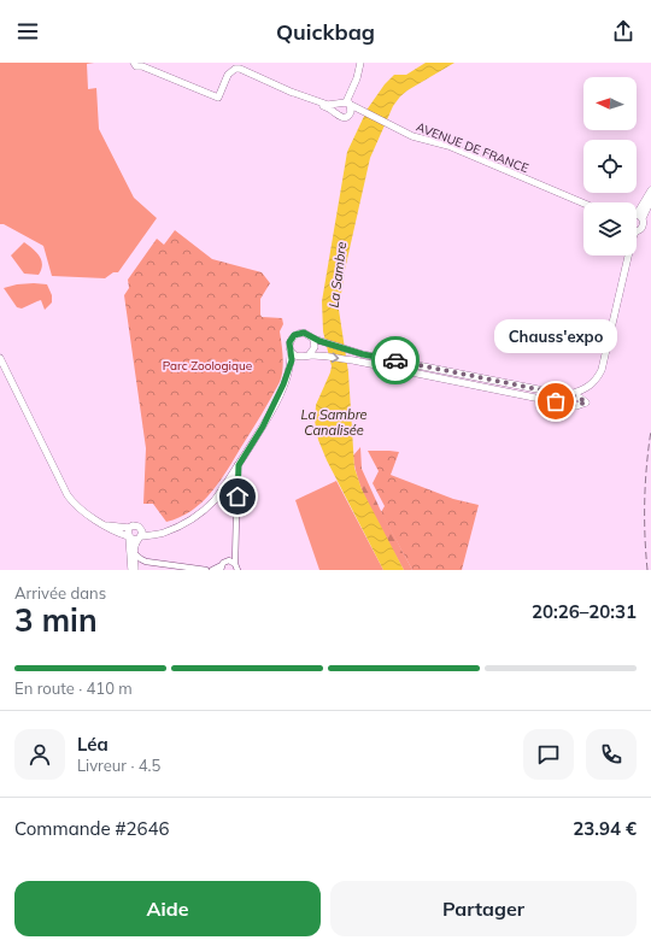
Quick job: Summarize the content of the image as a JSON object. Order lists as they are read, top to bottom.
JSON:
{
  "streets": {
    "main road": ["AVENUE DE FRANCE"]
  },
  "water": ["La Sambre", "La Sambre Canalisée"],
  "parks": ["Parc Zoologique"],
  "places": ["Chauss'expo"],
  "north": "left",
  "page": {
    "header": "Quickbag",
    "bubble": "Chauss'expo",
    "heading": ["3 min", "Arrivée dans", "20:26–20:31"],
    "panel": [
      "Léa",
      "Livreur · 4.5",
      "Commande #2646",
      "23.94 €"
    ],
    "bar": "En route · 410 m",
    "buttons": ["Aide", "Partager"]
  }
}
